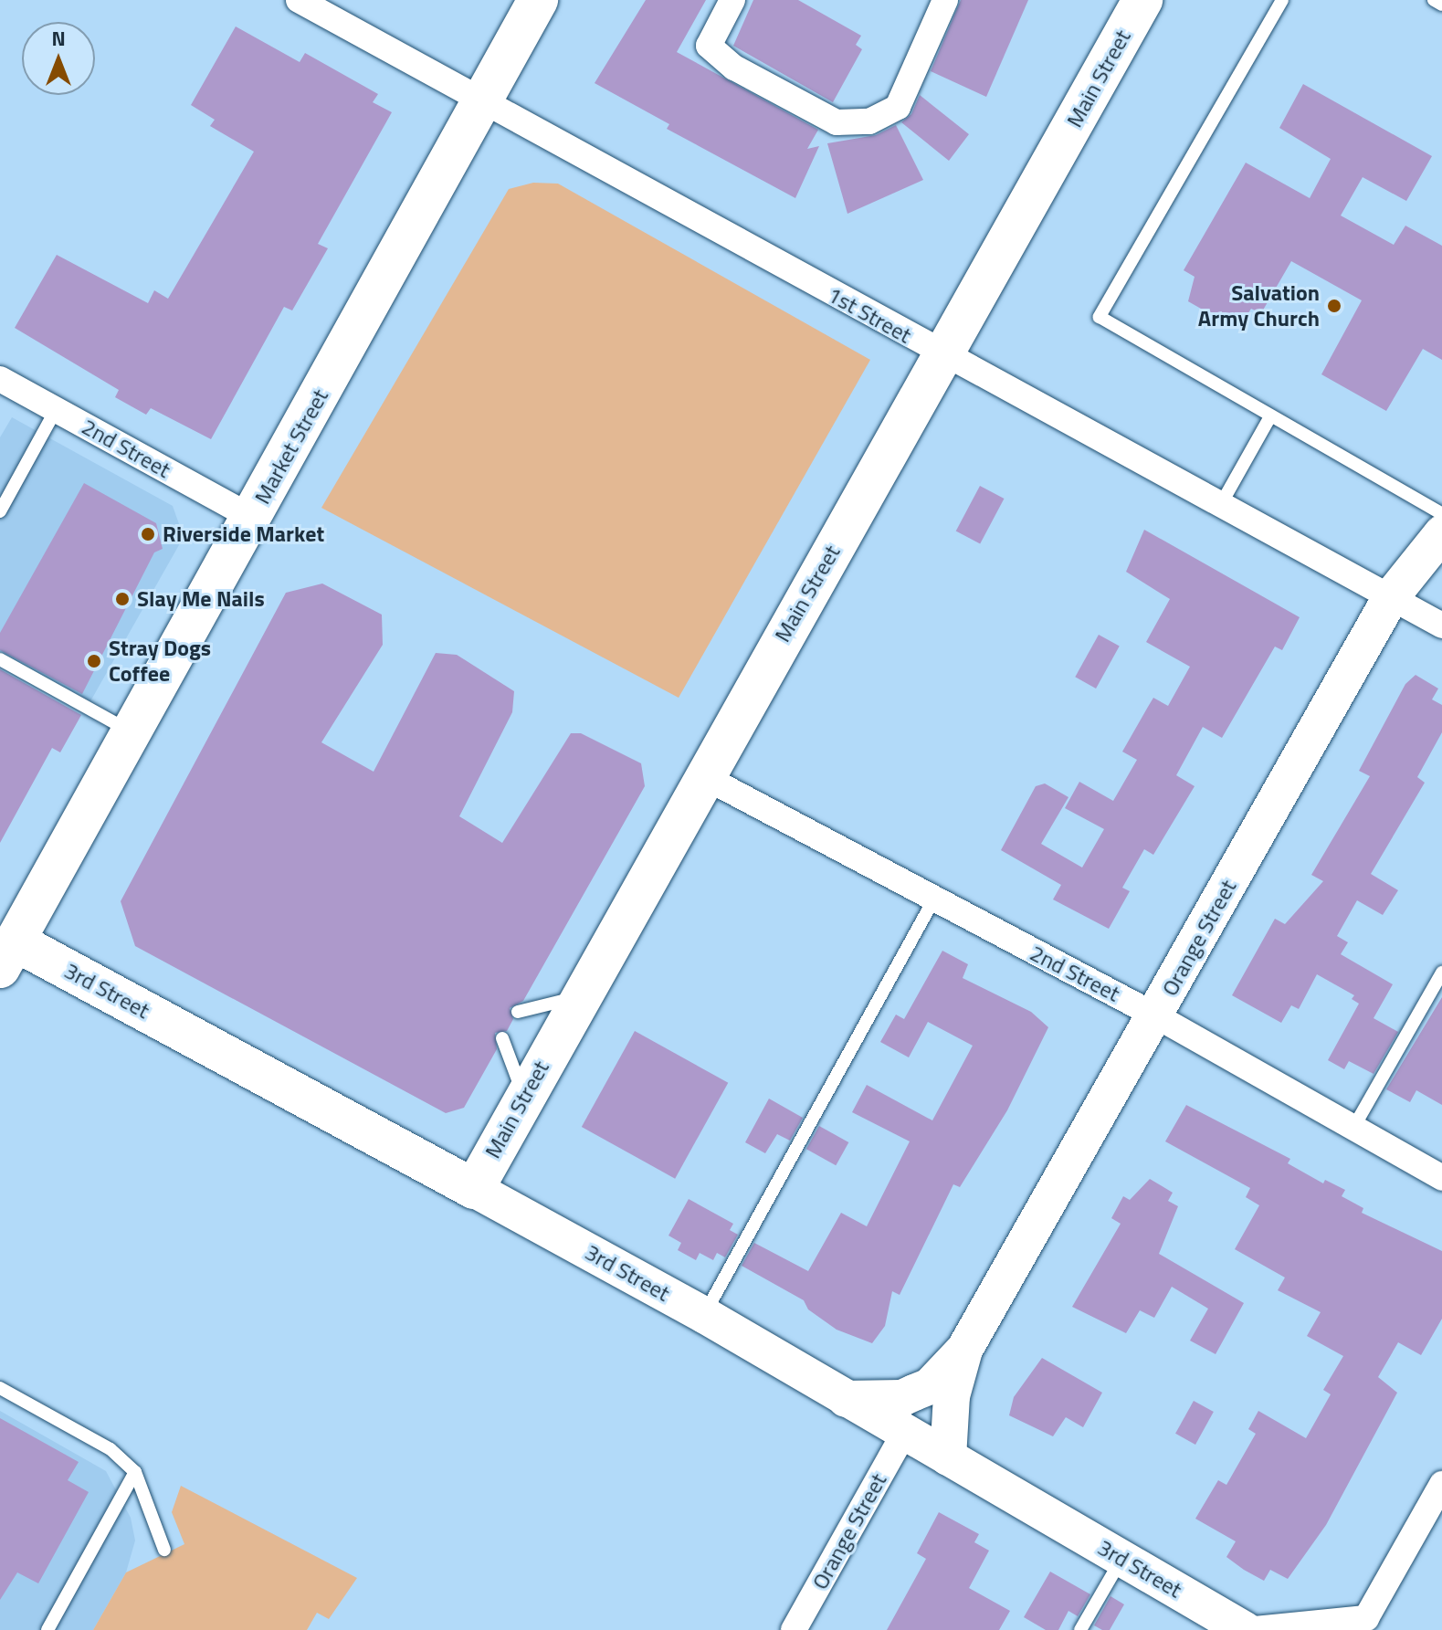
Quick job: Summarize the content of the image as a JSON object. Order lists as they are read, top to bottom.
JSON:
{
  "streets": {
    "main road": ["Main Street", "Market Street", "3rd Street"],
    "street": ["1st Street", "2nd Street", "Orange Street"]
  },
  "crossings": [
    ["Main Street", "1st Street"],
    ["Main Street", "2nd Street"],
    ["Main Street", "3rd Street"],
    ["1st Street", "Market Street"],
    ["1st Street", "Orange Street"],
    ["Market Street", "2nd Street"],
    ["Market Street", "3rd Street"],
    ["2nd Street", "Orange Street"],
    ["Orange Street", "3rd Street"]
  ],
  "places": [
    "Salvation Army Church",
    "Riverside Market",
    "Slay Me Nails",
    "Stray Dogs Coffee"
  ],
  "north": "top"
}
